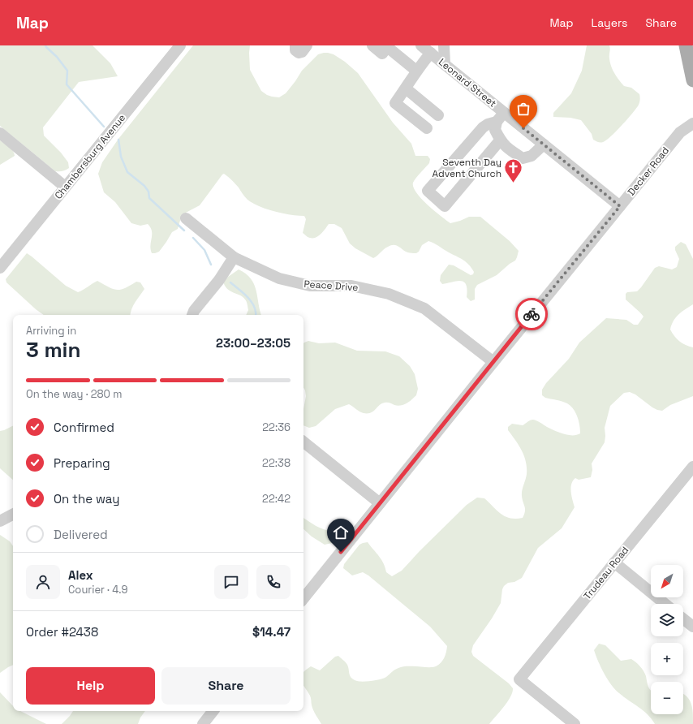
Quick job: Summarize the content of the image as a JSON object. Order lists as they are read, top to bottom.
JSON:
{
  "streets": {
    "street": [
      "Leonard Street",
      "Chambersburg Avenue",
      "Decker Road",
      "Peace Drive",
      "Trudeau Road"
    ]
  },
  "crossings": [
    ["Leonard Street", "Decker Road"],
    ["Decker Road", "Peace Drive"]
  ],
  "places": {
    "church": ["Seventh Day Advent Church"]
  },
  "north": "bottom left",
  "page": {
    "header": "Map",
    "nav": ["Map", "Layers", "Share"],
    "heading": ["3 min", "Arriving in", "23:00–23:05"],
    "panel": [
      "Alex",
      "Courier · 4.9",
      "Order #2438",
      "$14.47"
    ],
    "bar": "On the way · 280 m",
    "list": [
      ["Confirmed", "22:36"],
      ["Preparing", "22:38"],
      ["On the way", "22:42"],
      "Delivered"
    ],
    "map_buttons": ["+", "−"],
    "buttons": ["Help", "Share"]
  }
}
